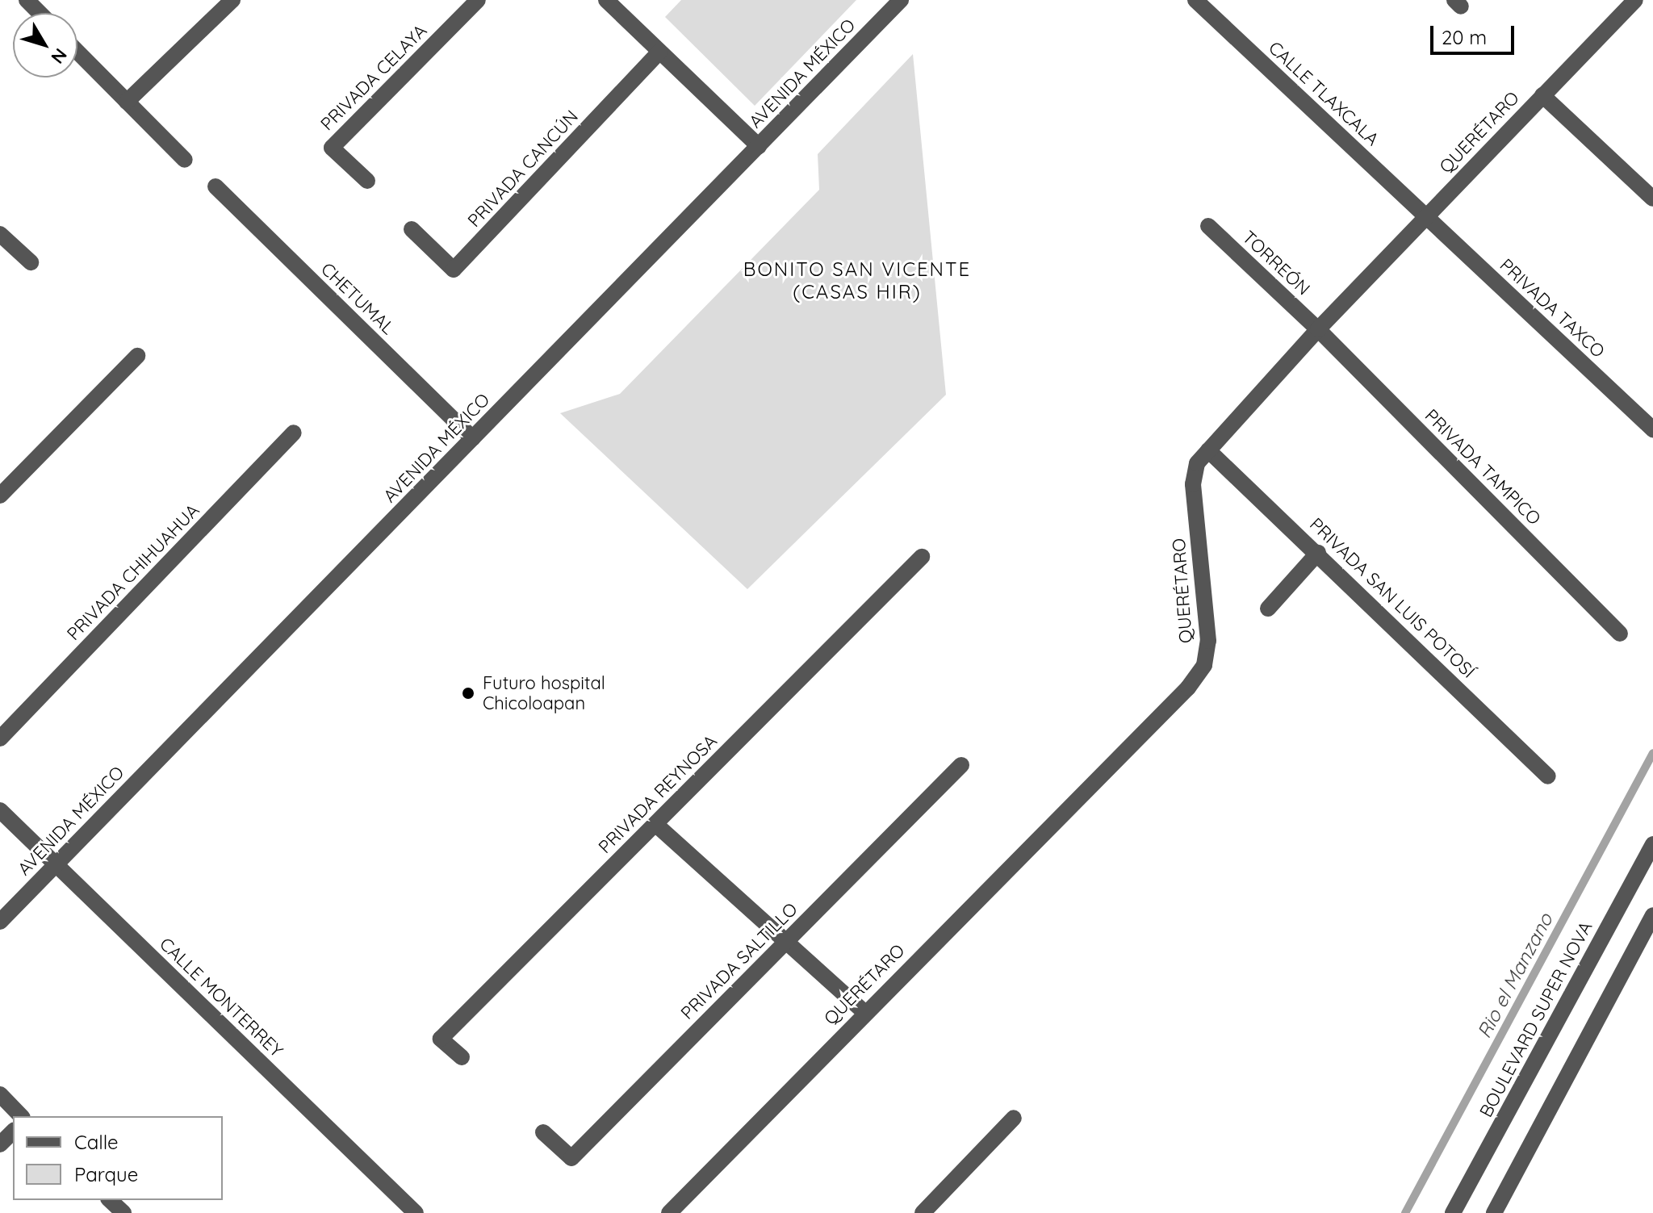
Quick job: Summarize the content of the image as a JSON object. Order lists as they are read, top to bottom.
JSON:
{
  "streets": {
    "street": [
      "AVENIDA MÉXICO",
      "PRIVADA CELAYA",
      "CALLE TLAXCALA",
      "QUERÉTARO",
      "PRIVADA CANCÚN",
      "TORREÓN",
      "CHETUMAL",
      "PRIVADA TAXCO",
      "PRIVADA TAMPICO",
      "PRIVADA CHIHUAHUA",
      "PRIVADA SAN LUIS POTOSÍ",
      "PRIVADA REYNOSA",
      "PRIVADA SALTILLO",
      "CALLE MONTERREY",
      "BOULEVARD SUPER NOVA"
    ]
  },
  "crossings": [
    ["AVENIDA MÉXICO", "CHETUMAL"],
    ["AVENIDA MÉXICO", "CALLE MONTERREY"],
    ["CALLE TLAXCALA", "QUERÉTARO"],
    ["CALLE TLAXCALA", "PRIVADA TAXCO"],
    ["QUERÉTARO", "TORREÓN"],
    ["QUERÉTARO", "PRIVADA TAXCO"],
    ["QUERÉTARO", "PRIVADA TAMPICO"],
    ["QUERÉTARO", "PRIVADA SAN LUIS POTOSÍ"],
    ["TORREÓN", "PRIVADA TAMPICO"]
  ],
  "districts": ["BONITO SAN VICENTE (CASAS HIR)"],
  "water": ["Rio el Manzano"],
  "places": ["Futuro hospital Chicoloapan"],
  "legend": ["Calle", "Parque"],
  "scale_bar": "20 m",
  "north": "bottom right"
}
